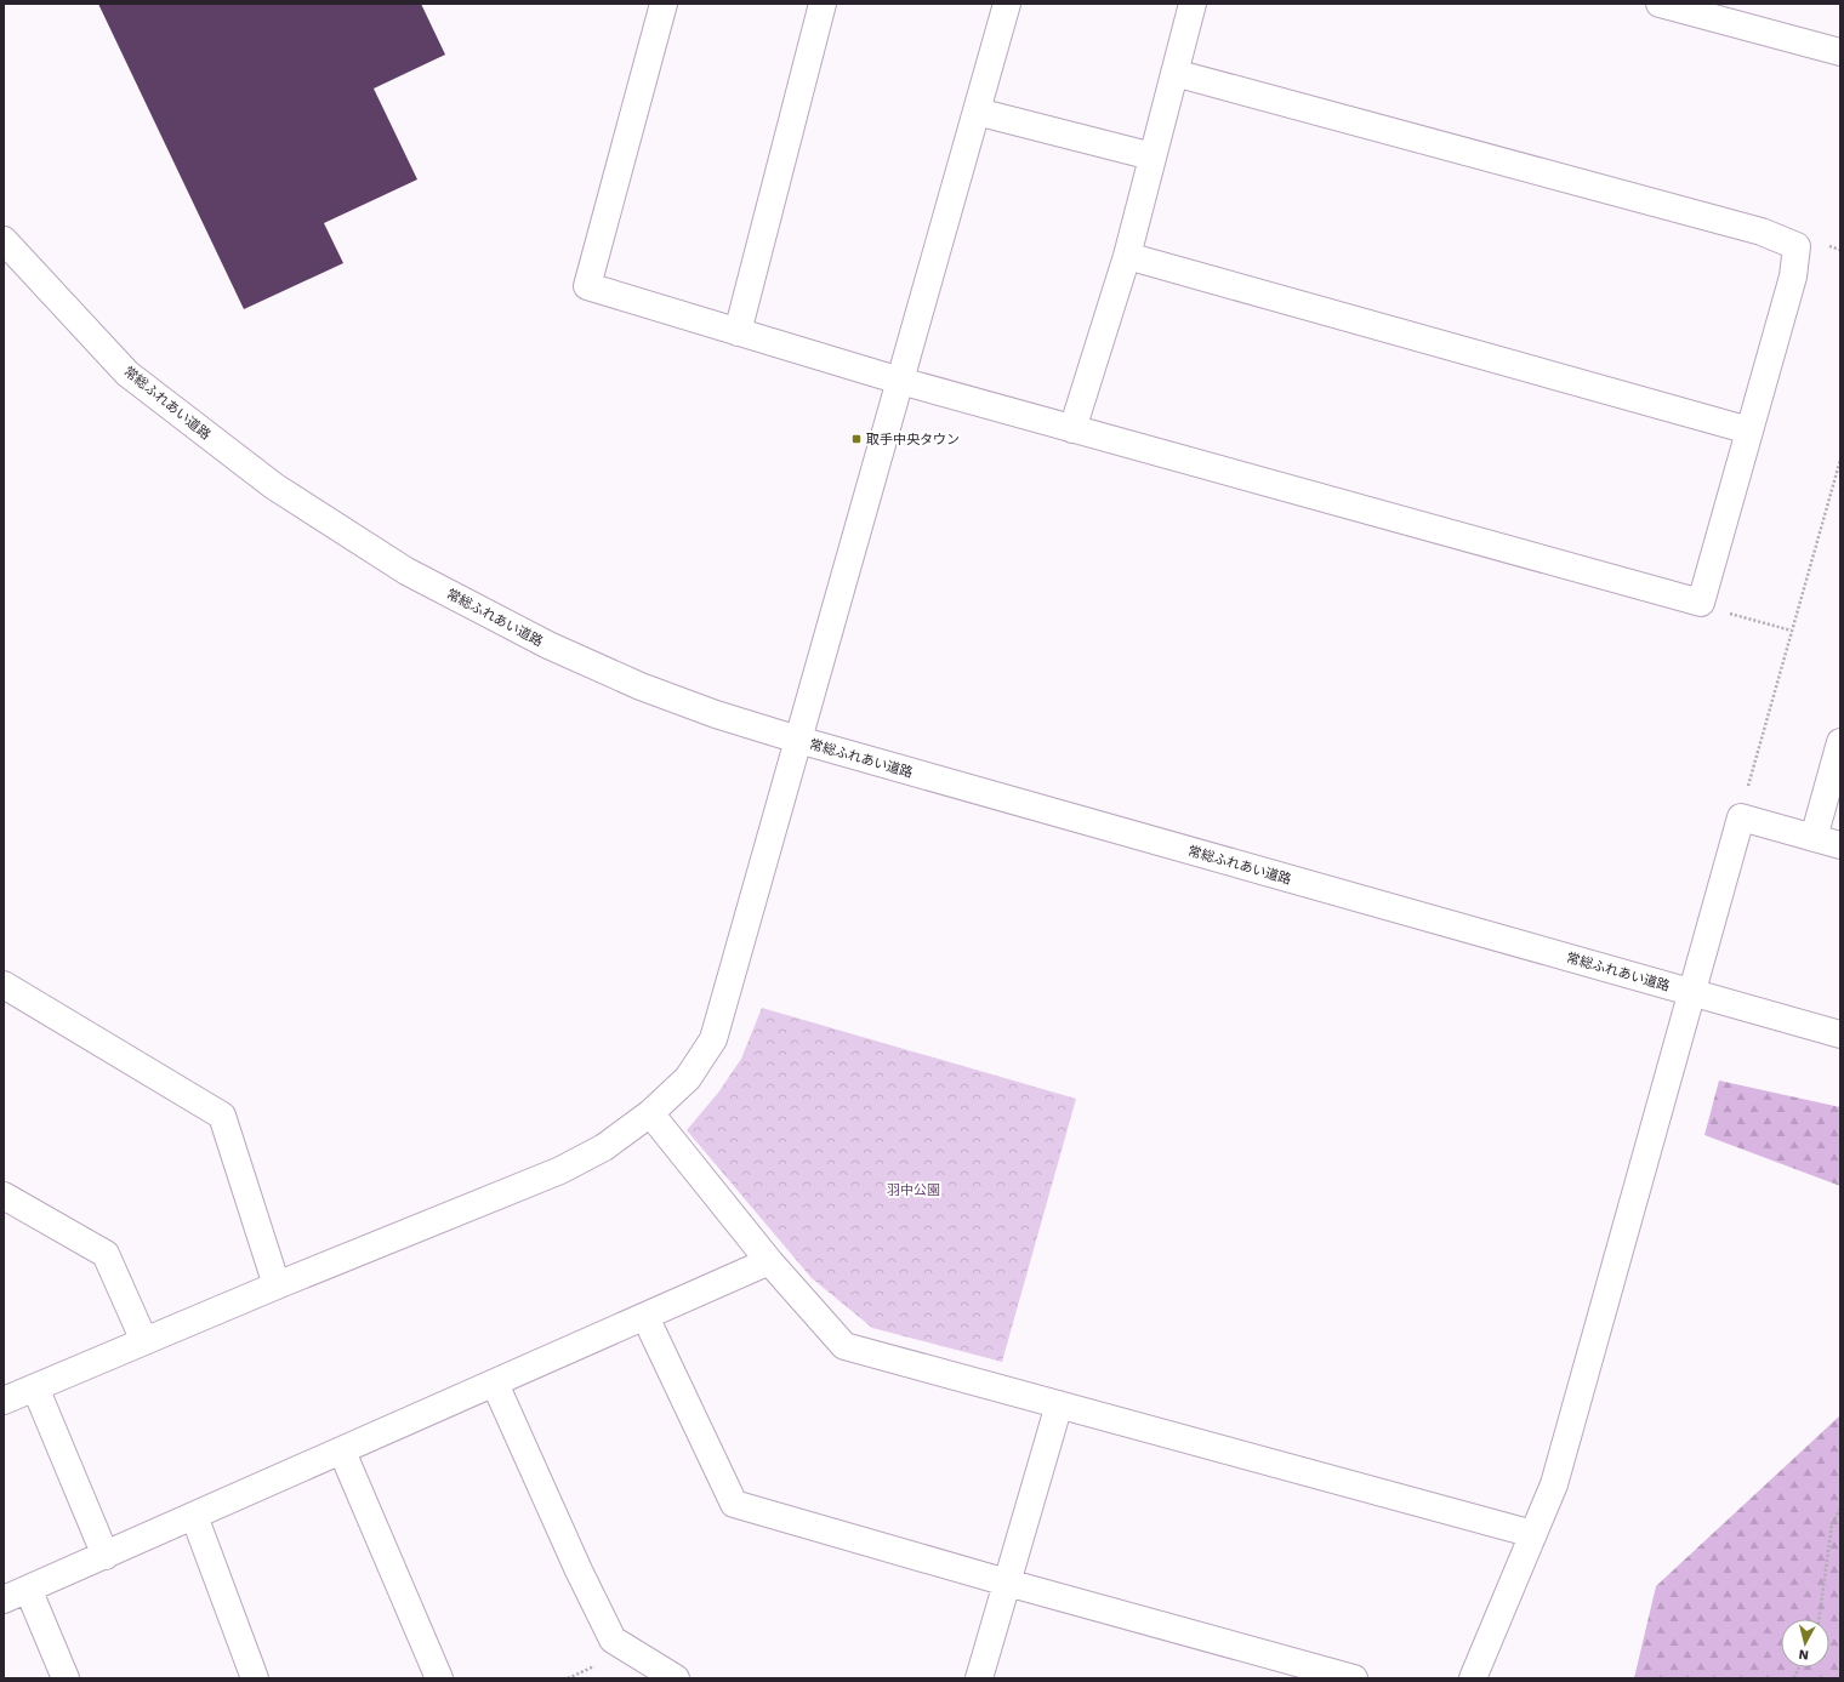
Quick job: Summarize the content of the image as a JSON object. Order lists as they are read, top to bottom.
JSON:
{
  "streets": {
    "street": ["常総ふれあい道路"]
  },
  "parks": ["羽中公園"],
  "places": {
    "transit": ["取手中央タウン"]
  },
  "north": "bottom"
}
